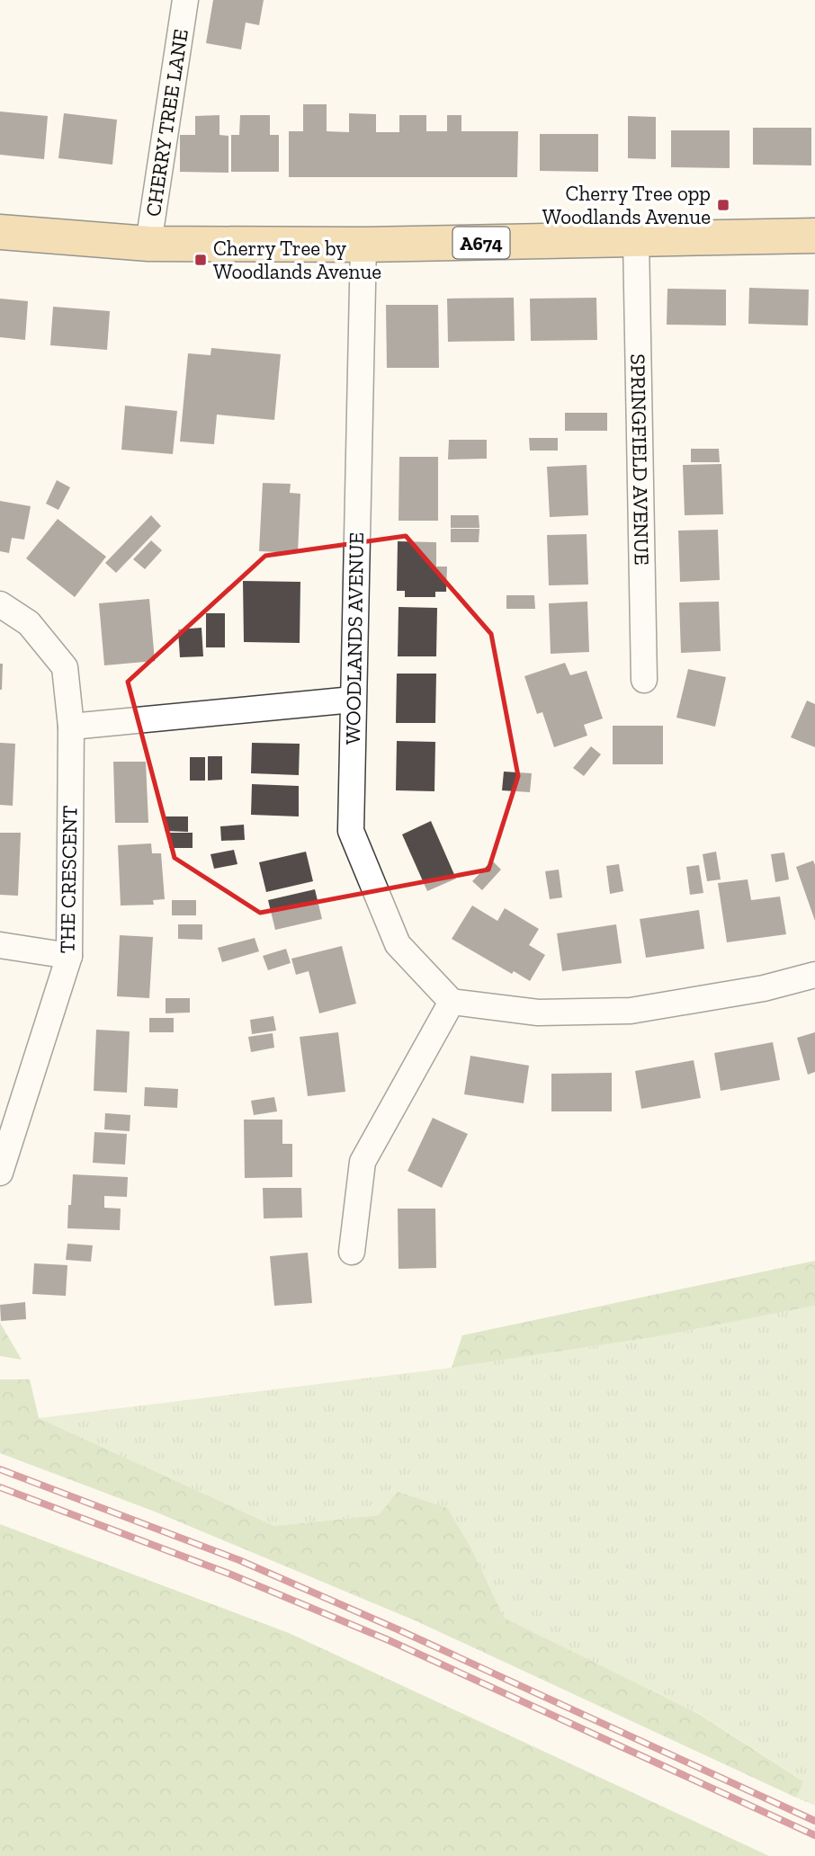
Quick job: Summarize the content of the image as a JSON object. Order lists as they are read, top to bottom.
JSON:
{
  "streets": {
    "main road": ["A674"],
    "street": [
      "CHERRY TREE LANE",
      "SPRINGFIELD AVENUE",
      "WOODLANDS AVENUE",
      "THE CRESCENT"
    ]
  },
  "crossings": [
    ["CHERRY TREE LANE", "A674"],
    ["A674", "SPRINGFIELD AVENUE"],
    ["A674", "WOODLANDS AVENUE"]
  ],
  "places": {
    "transit": ["Cherry Tree opp Woodlands Avenue", "Cherry Tree by Woodlands Avenue"]
  }
}
